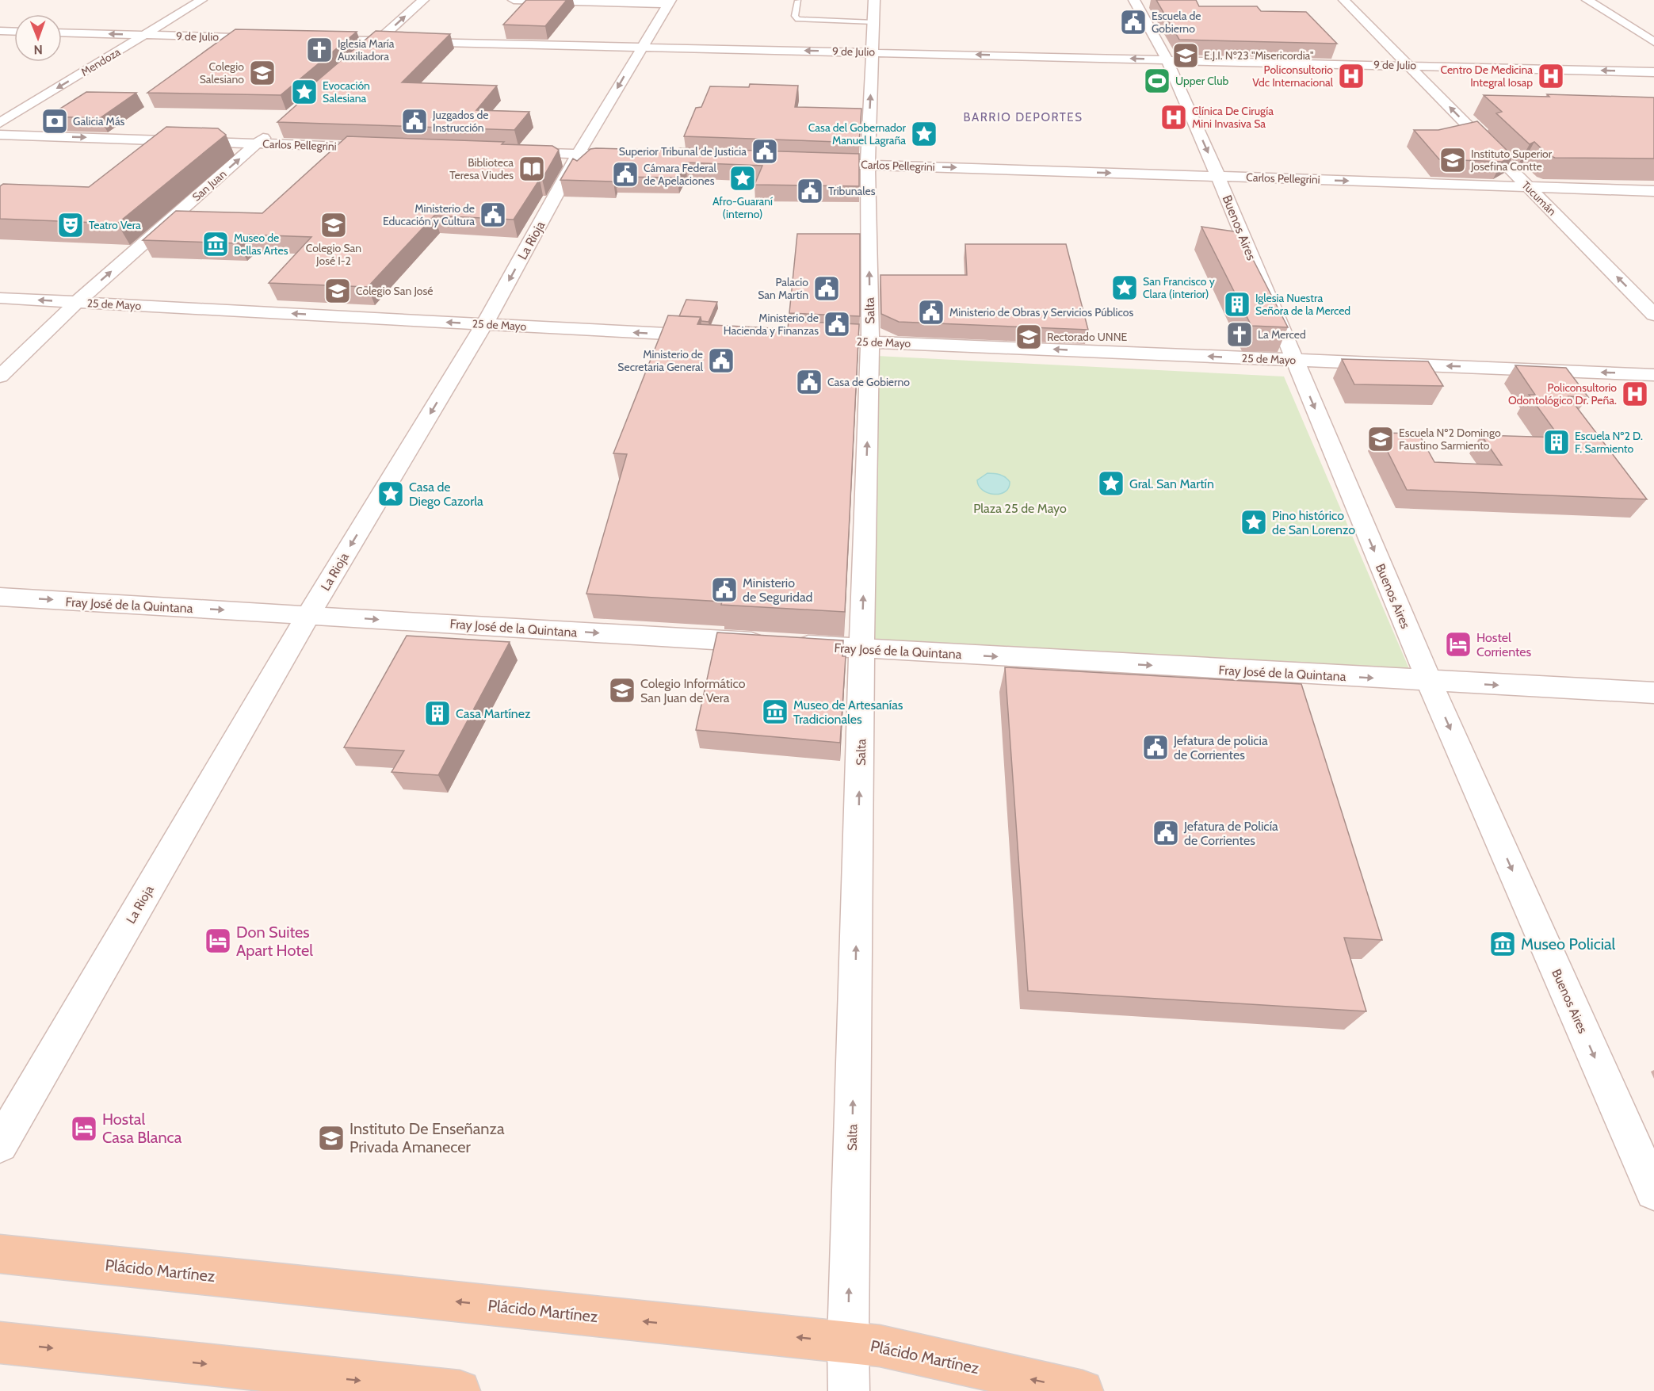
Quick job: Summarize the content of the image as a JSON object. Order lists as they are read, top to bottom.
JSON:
{
  "streets": {
    "main road": ["Plácido Martínez"],
    "street": [
      "9 de Julio",
      "Mendoza",
      "Carlos Pellegrini",
      "San Juan",
      "Tucumán",
      "Buenos Aires",
      "La Rioja",
      "25 de Mayo",
      "Salta",
      "Fray José de la Quintana"
    ]
  },
  "crossings": [
    ["9 de Julio", "Mendoza"],
    ["9 de Julio", "Tucumán"],
    ["9 de Julio", "Buenos Aires"],
    ["9 de Julio", "La Rioja"],
    ["9 de Julio", "Salta"],
    ["Carlos Pellegrini", "San Juan"],
    ["Carlos Pellegrini", "Tucumán"],
    ["Carlos Pellegrini", "Buenos Aires"],
    ["Carlos Pellegrini", "Salta"],
    ["San Juan", "25 de Mayo"],
    ["Buenos Aires", "25 de Mayo"],
    ["Buenos Aires", "Fray José de la Quintana"],
    ["La Rioja", "25 de Mayo"],
    ["La Rioja", "Fray José de la Quintana"],
    ["25 de Mayo", "Salta"],
    ["Salta", "Fray José de la Quintana"],
    ["Salta", "Plácido Martínez"]
  ],
  "one_way": [
    "9 de Julio",
    "Mendoza",
    "Carlos Pellegrini",
    "San Juan",
    "Tucumán",
    "Buenos Aires",
    "La Rioja",
    "25 de Mayo",
    "Salta",
    "Fray José de la Quintana"
  ],
  "districts": ["BARRIO DEPORTES"],
  "parks": ["Plaza 25 de Mayo"],
  "places": {
    "public building": [
      "Escuela de Gobierno",
      "Juzgados de Instrucción",
      "Superior Tribunal de Justicia",
      "Cámara Federal de Apelaciones",
      "Tribunales",
      "Ministerio de Educación y Cultura",
      "Palacio San Martín",
      "Ministerio de Obras y Servicios Públicos",
      "Ministerio de Hacienda y Finanzas",
      "Ministerio de Secretaria General",
      "Casa de Gobierno",
      "Ministerio de Seguridad",
      "Jefatura de policia de Corrientes",
      "Jefatura de Policía de Corrientes"
    ],
    "church": ["Iglesia María Auxiliadora", "La Merced"],
    "school or university": [
      "E.J.I. Nº23 \"Misericordia\"",
      "Colegio Salesiano",
      "Instituto Superior Josefina Contte",
      "Colegio San José I-2",
      "Colegio San José",
      "Rectorado UNNE",
      "Escuela Nº2 Domingo Faustino Sarmiento",
      "Colegio Informático San Juan de Vera",
      "Instituto De Enseñanza Privada Amanecer"
    ],
    "hospital": [
      "Policonsultorio Vdc Internacional",
      "Centro De Medicina Integral Iosap",
      "Clínica De Cirugía Mini Invasiva Sa",
      "Policonsultorio Odontológico Dr. Peña."
    ],
    "sports": ["Upper Club"],
    "place": [
      "Evocación Salesiana",
      "Casa del Gobernador Manuel Lagraña",
      "Afro-Guaraní (interno)",
      "San Francisco y Clara (interior)",
      "Gral. San Martín",
      "Casa de Diego Cazorla",
      "Pino histórico de San Lorenzo"
    ],
    "bank": ["Galicia Más"],
    "library": ["Biblioteca Teresa Viudes"],
    "theatre": ["Teatro Vera"],
    "museum": ["Museo de Bellas Artes", "Museo de Artesanías Tradicionales", "Museo Policial"],
    "building": ["Iglesia Nuestra Señora de la Merced", "Escuela Nº2 D. F. Sarmiento", "Casa Martínez"],
    "hotel": ["Hostel Corrientes", "Don Suites Apart Hotel", "Hostal Casa Blanca"]
  },
  "north": "bottom"
}
